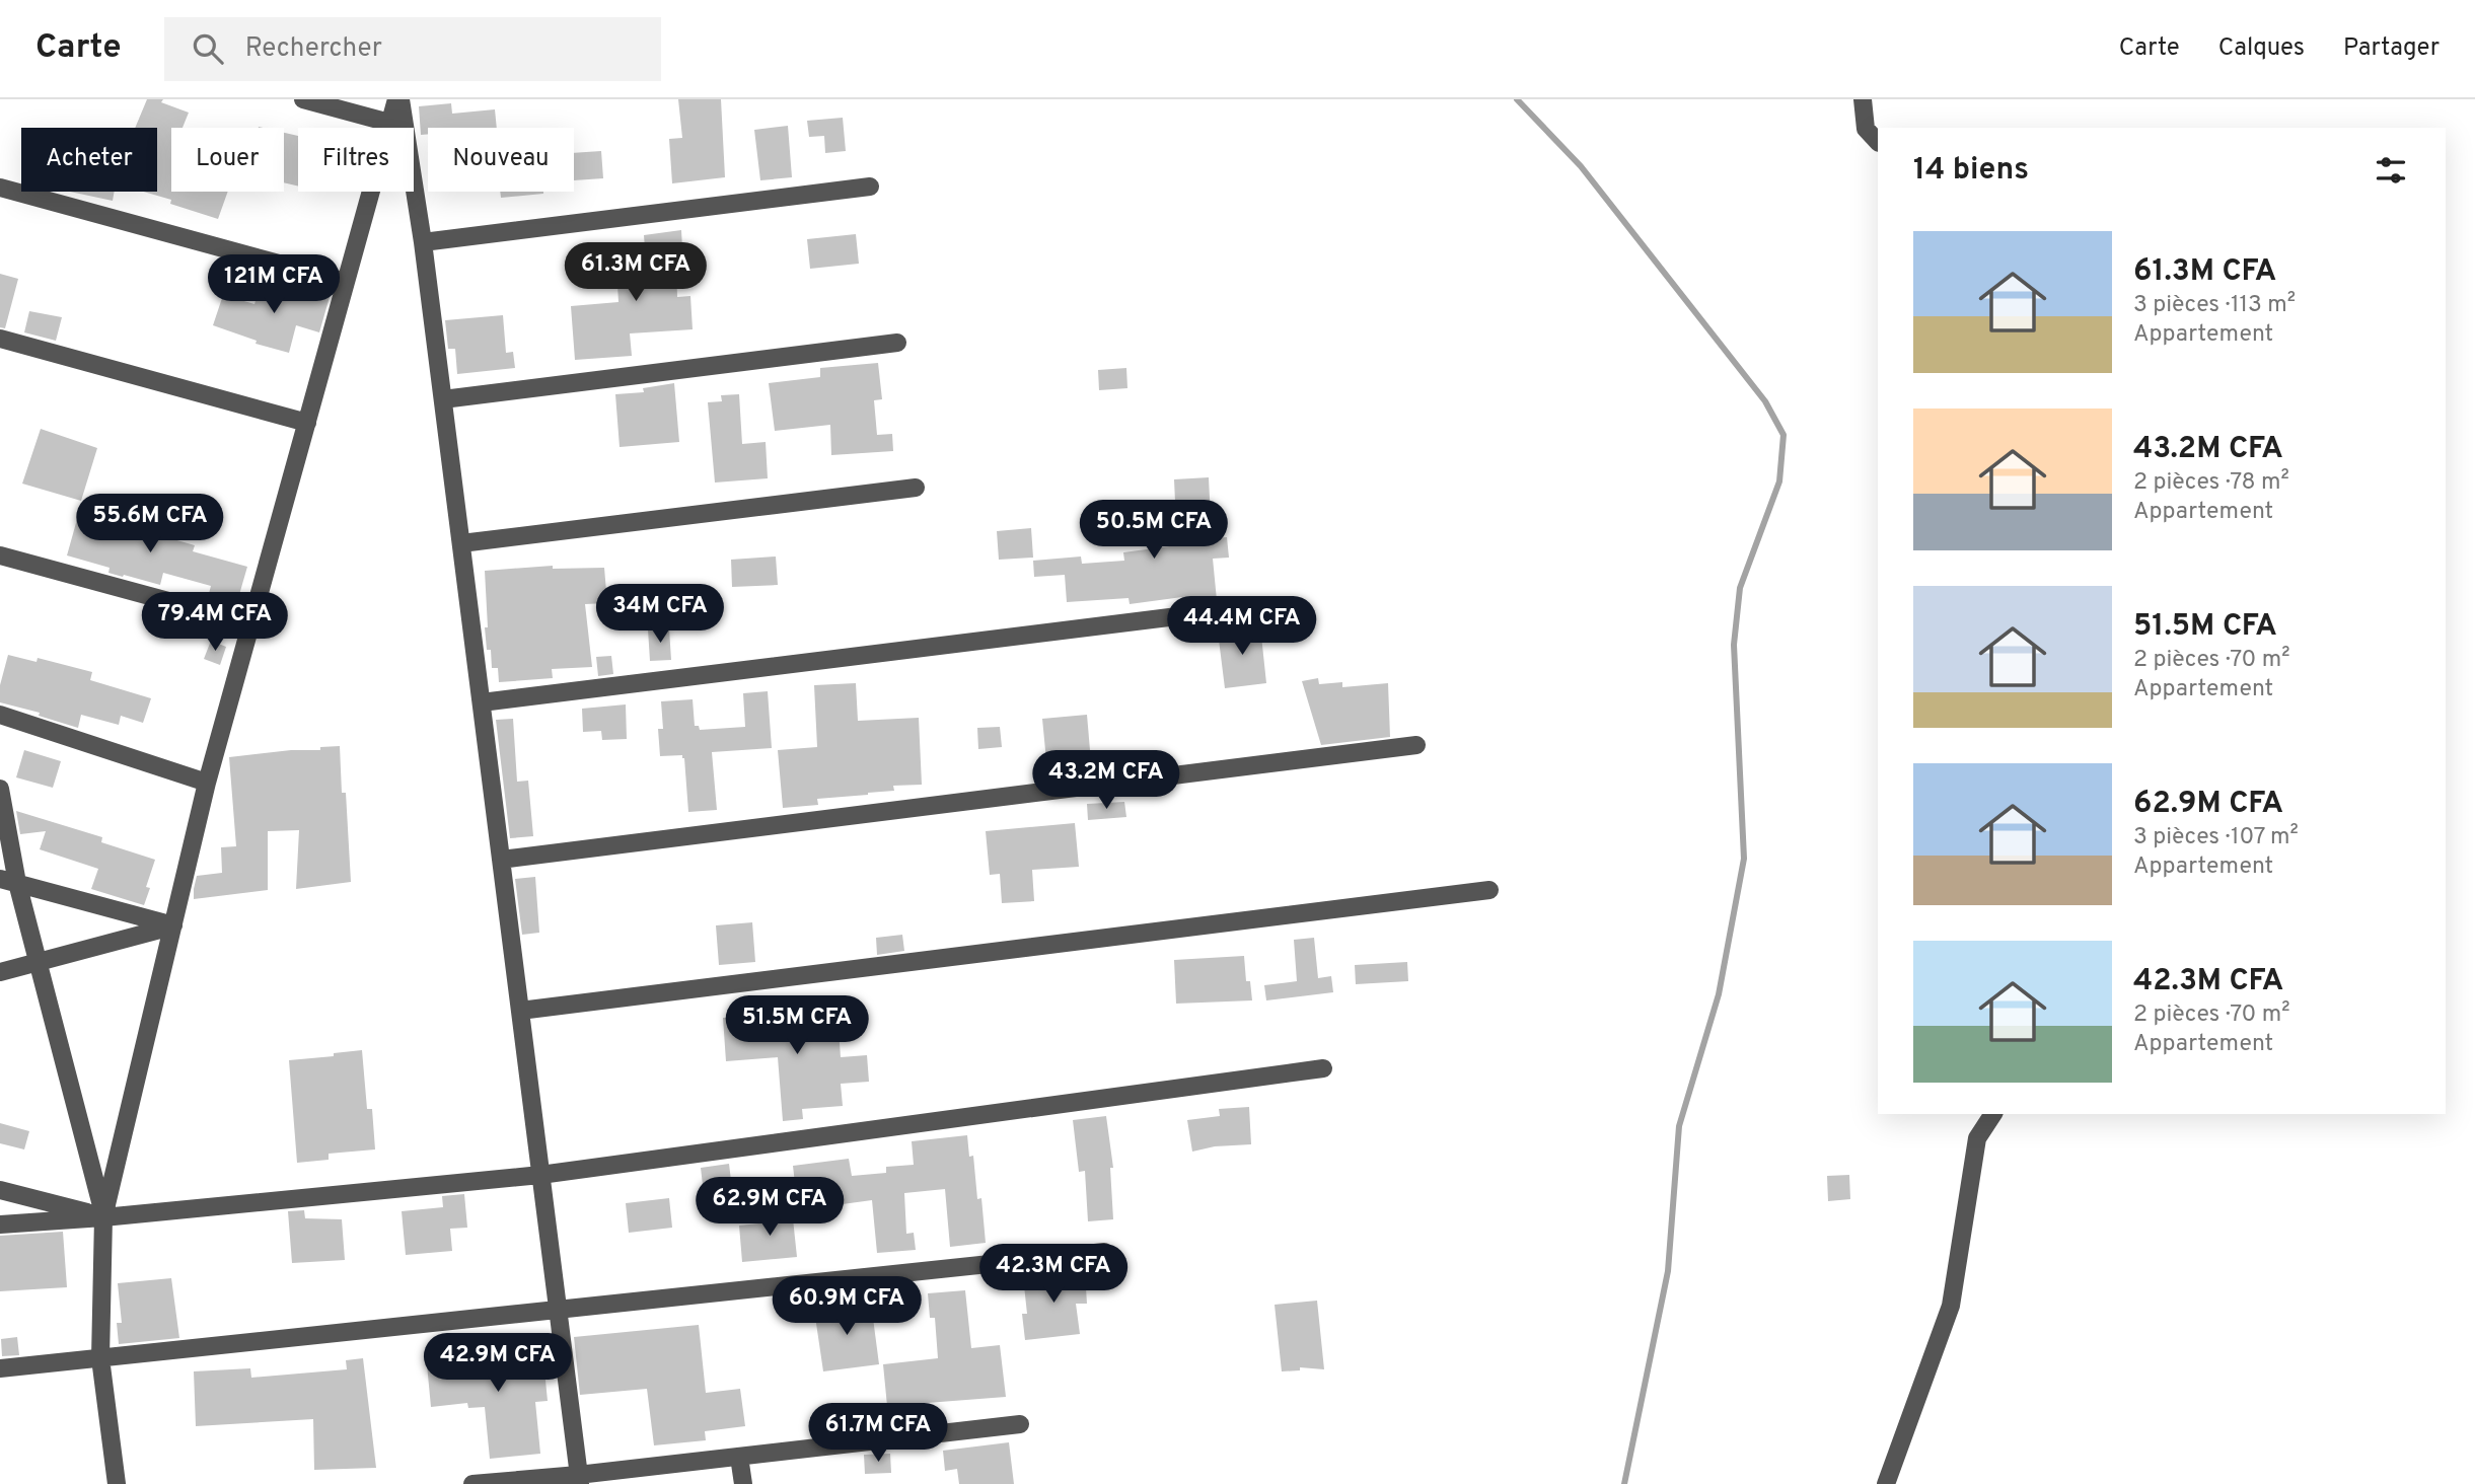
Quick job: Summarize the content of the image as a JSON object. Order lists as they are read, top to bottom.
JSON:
{
  "page": {
    "header": "Carte",
    "search": "Rechercher",
    "nav": ["Carte", "Calques", "Partager"],
    "chip": [
      "Acheter",
      "Louer",
      "Filtres",
      "Nouveau"
    ],
    "heading": "14 biens",
    "list": [
      {
        "name": "61.3M CFA",
        "note": "3 pièces · 113 m² · Appartement"
      },
      {
        "name": "43.2M CFA",
        "note": "2 pièces · 78 m² · Appartement"
      },
      {
        "name": "51.5M CFA",
        "note": "2 pièces · 70 m² · Appartement"
      },
      {
        "name": "62.9M CFA",
        "note": "3 pièces · 107 m² · Appartement"
      },
      {
        "name": "42.3M CFA",
        "note": "2 pièces · 70 m² · Appartement"
      }
    ],
    "price": [
      "61.3M CFA",
      "121M CFA",
      "55.6M CFA",
      "50.5M CFA",
      "34M CFA",
      "79.4M CFA",
      "44.4M CFA",
      "43.2M CFA",
      "51.5M CFA",
      "62.9M CFA",
      "42.3M CFA",
      "60.9M CFA",
      "42.9M CFA",
      "61.7M CFA"
    ]
  }
}
